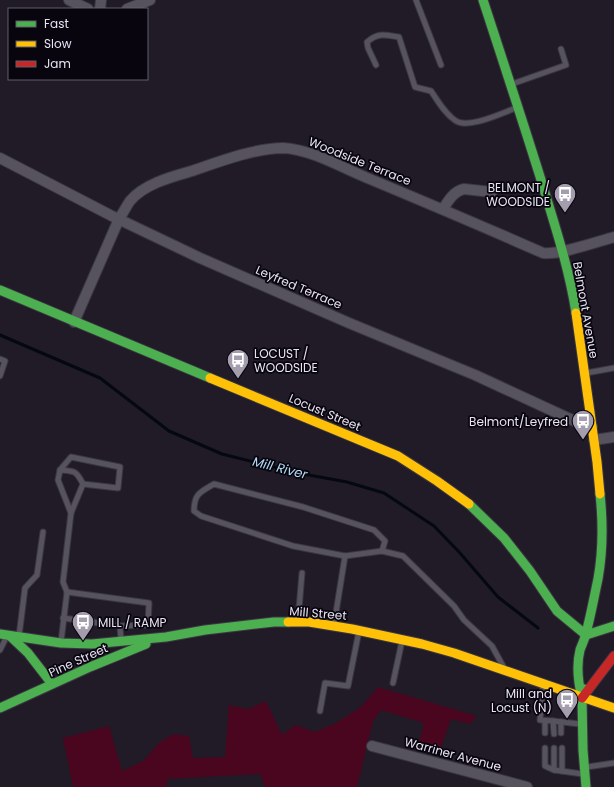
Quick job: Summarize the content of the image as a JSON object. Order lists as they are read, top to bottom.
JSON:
{
  "streets": {
    "street": [
      "Woodside Terrace",
      "Leyfred Terrace",
      "Belmont Avenue",
      "Locust Street",
      "Mill Street",
      "Pine Street",
      "Warriner Avenue"
    ]
  },
  "crossings": [
    ["Woodside Terrace", "Leyfred Terrace"],
    ["Woodside Terrace", "Belmont Avenue"],
    ["Woodside Terrace", "Locust Street"],
    ["Leyfred Terrace", "Belmont Avenue"],
    ["Belmont Avenue", "Locust Street"],
    ["Mill Street", "Pine Street"]
  ],
  "water": ["Mill River"],
  "places": {
    "bus stop": [
      "BELMONT / WOODSIDE",
      "LOCUST / WOODSIDE",
      "Belmont/Leyfred",
      "MILL / RAMP",
      "Mill and Locust (N)"
    ]
  },
  "legend": ["Fast", "Slow", "Jam"]
}
